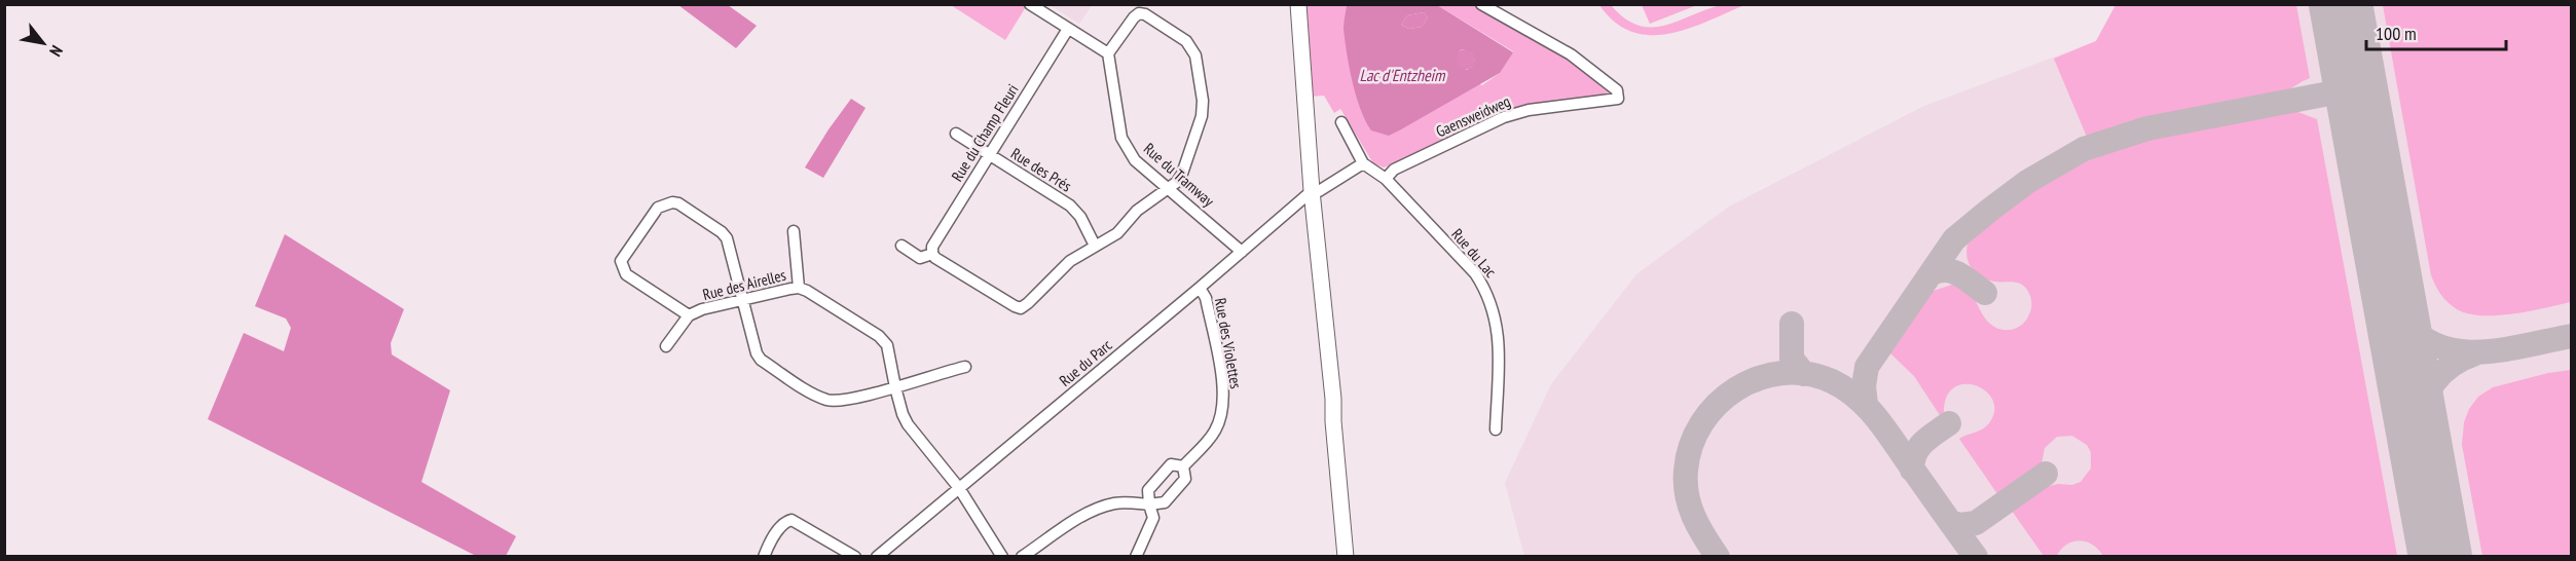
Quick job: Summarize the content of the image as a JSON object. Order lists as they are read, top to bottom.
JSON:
{
  "streets": {
    "street": [
      "Gaensweidweg",
      "Rue du Champ Fleuri",
      "Rue des Prés",
      "Rue du Tramway",
      "Rue du Lac",
      "Rue des Airelles",
      "Rue des Violettes",
      "Rue du Parc"
    ]
  },
  "crossings": [
    ["Gaensweidweg", "Rue du Lac"],
    ["Rue du Champ Fleuri", "Rue des Prés"],
    ["Rue du Tramway", "Rue du Parc"],
    ["Rue des Airelles", "Rue du Parc"],
    ["Rue des Violettes", "Rue du Parc"]
  ],
  "water": ["Lac d'Entzheim"],
  "scale_bar": "100 m",
  "north": "bottom right"
}
